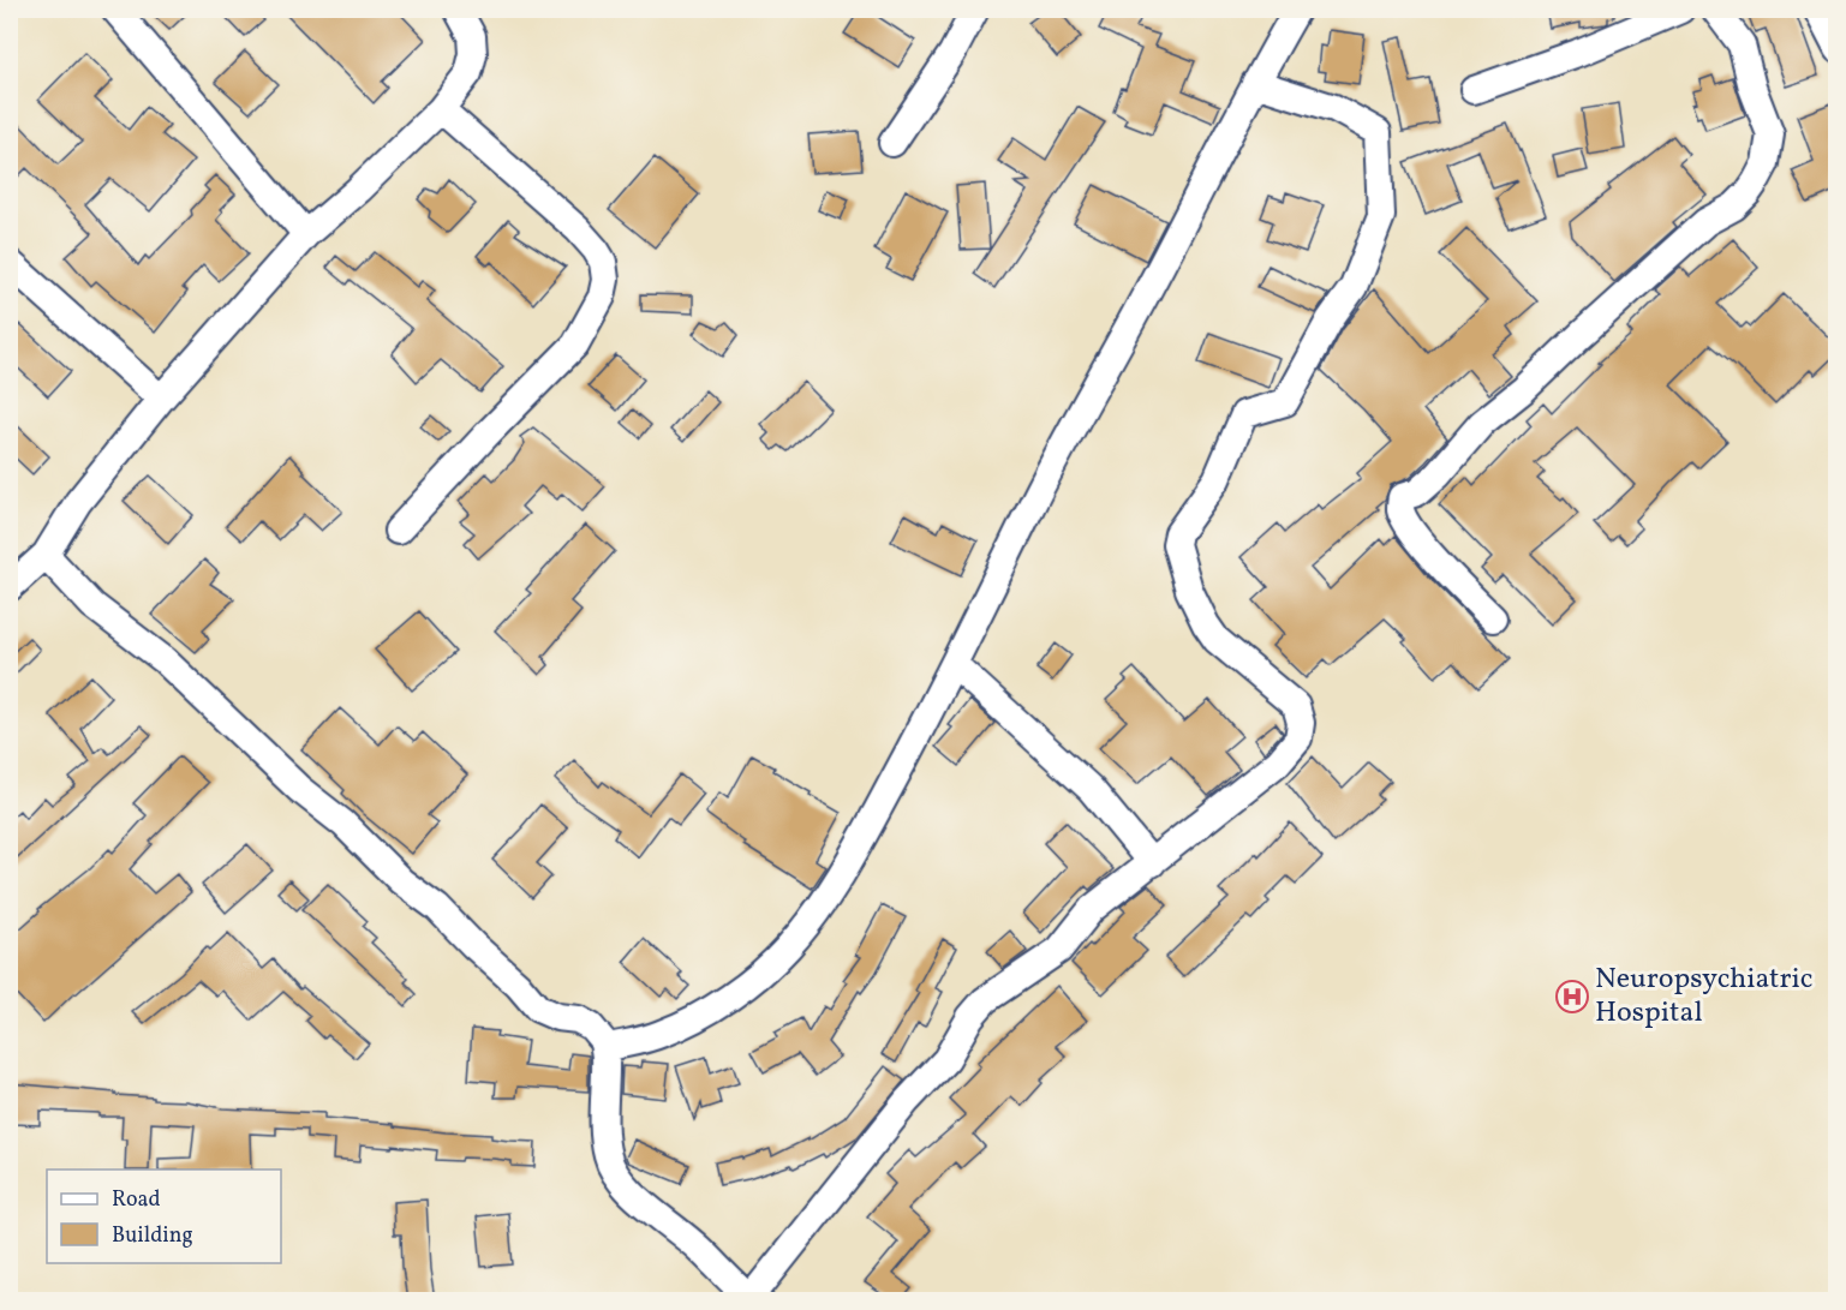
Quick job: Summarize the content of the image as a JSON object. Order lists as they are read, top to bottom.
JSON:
{
  "places": {
    "hospital": ["Neuropsychiatric Hospital"]
  },
  "legend": ["Road", "Building"]
}
